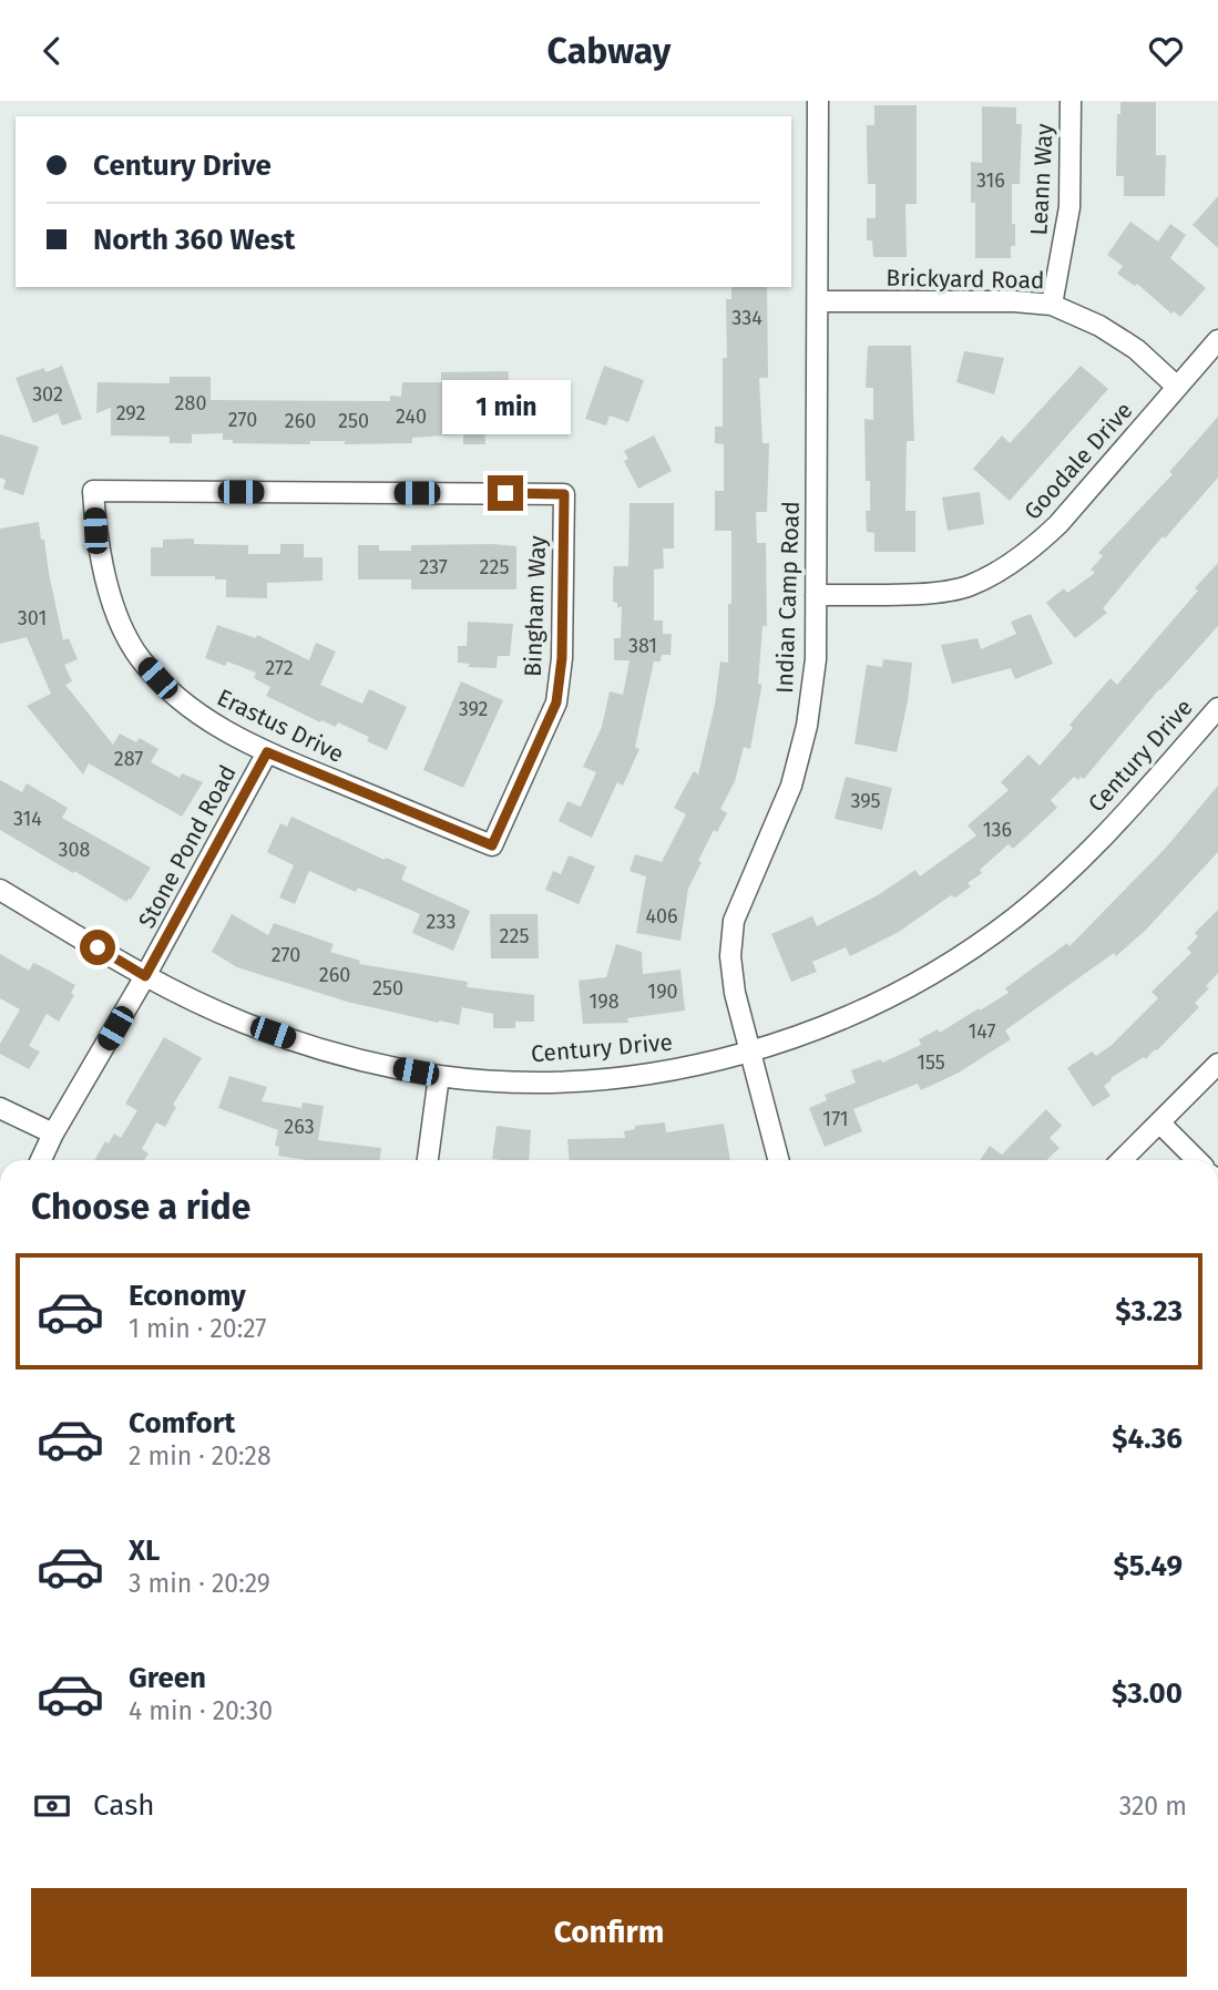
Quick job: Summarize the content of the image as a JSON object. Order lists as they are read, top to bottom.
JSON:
{
  "streets": {
    "street": [
      "Leann Way",
      "Brickyard Road",
      "Goodale Drive",
      "Indian Camp Road",
      "Bingham Way",
      "Erastus Drive",
      "Century Drive",
      "Stone Pond Road"
    ]
  },
  "crossings": [
    ["Leann Way", "Brickyard Road"],
    ["Brickyard Road", "Goodale Drive"],
    ["Brickyard Road", "Indian Camp Road"],
    ["Goodale Drive", "Indian Camp Road"],
    ["Indian Camp Road", "Century Drive"],
    ["Bingham Way", "Erastus Drive"],
    ["Erastus Drive", "Stone Pond Road"],
    ["Century Drive", "Stone Pond Road"]
  ],
  "house_numbers": [
    "316",
    "334",
    "302",
    "280",
    "292",
    "240",
    "270",
    "260",
    "250",
    "237",
    "225",
    "301",
    "381",
    "272",
    "392",
    "287",
    "395",
    "314",
    "136",
    "308",
    "406",
    "233",
    "225",
    "270",
    "260",
    "250",
    "190",
    "198",
    "147",
    "155",
    "171",
    "263"
  ],
  "page": {
    "header": "Cabway",
    "banner": ["Century Drive", "North 360 West"],
    "bubble": "1 min",
    "heading": "Choose a ride",
    "list": [
      {
        "name": "Economy",
        "note": "1 min · 20:27",
        "value": "$3.23"
      },
      {
        "name": "Comfort",
        "note": "2 min · 20:28",
        "value": "$4.36"
      },
      {
        "name": "XL",
        "note": "3 min · 20:29",
        "value": "$5.49"
      },
      {
        "name": "Green",
        "note": "4 min · 20:30",
        "value": "$3.00"
      }
    ],
    "pay": ["Cash", "320 m"],
    "buttons": "Confirm"
  }
}
